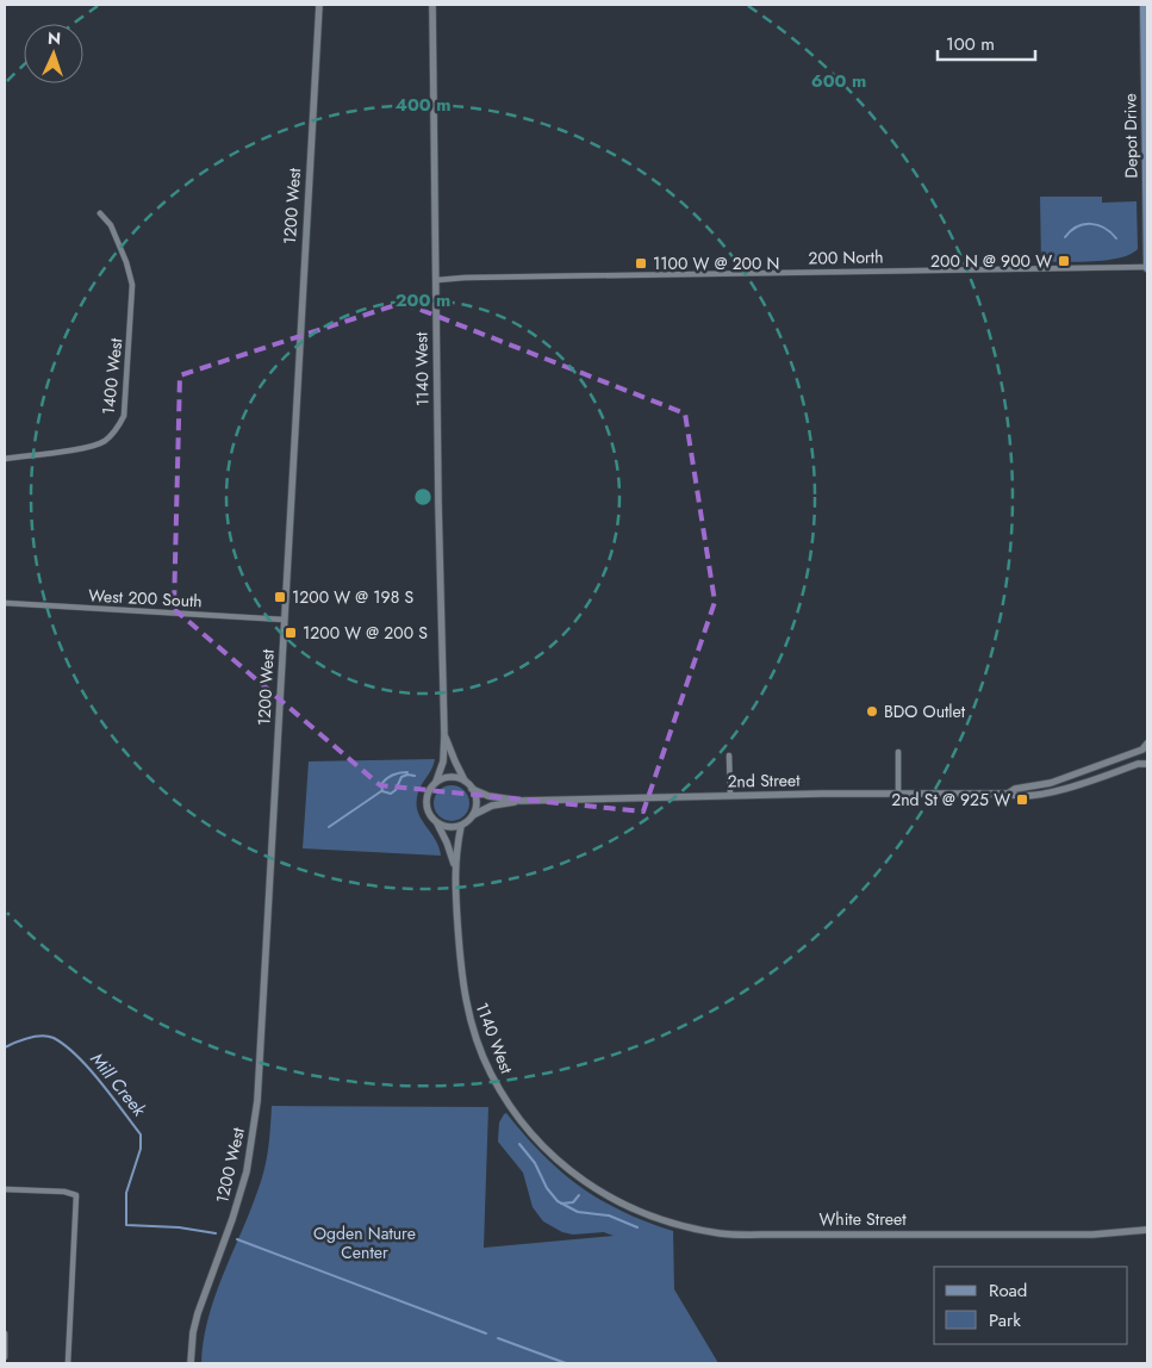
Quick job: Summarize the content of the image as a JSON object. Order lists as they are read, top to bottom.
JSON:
{
  "streets": {
    "main road": ["Depot Drive"],
    "street": [
      "1200 West",
      "200 North",
      "1140 West",
      "1400 West",
      "West 200 South",
      "2nd Street",
      "White Street"
    ]
  },
  "crossings": [
    ["Depot Drive", "200 North"],
    ["1200 West", "West 200 South"],
    ["200 North", "1140 West"],
    ["1140 West", "2nd Street"],
    ["1140 West", "White Street"]
  ],
  "water": ["Mill Creek"],
  "parks": ["Ogden Nature Center"],
  "places": {
    "transit": [
      "200 N @ 900 W",
      "1100 W @ 200 N",
      "1200 W @ 198 S",
      "1200 W @ 200 S",
      "2nd St @ 925 W"
    ],
    "other": ["BDO Outlet"]
  },
  "legend": ["Road", "Park"],
  "scale_bar": "100 m",
  "north": "top",
  "rings": ["600 m", "400 m", "200 m"]
}
